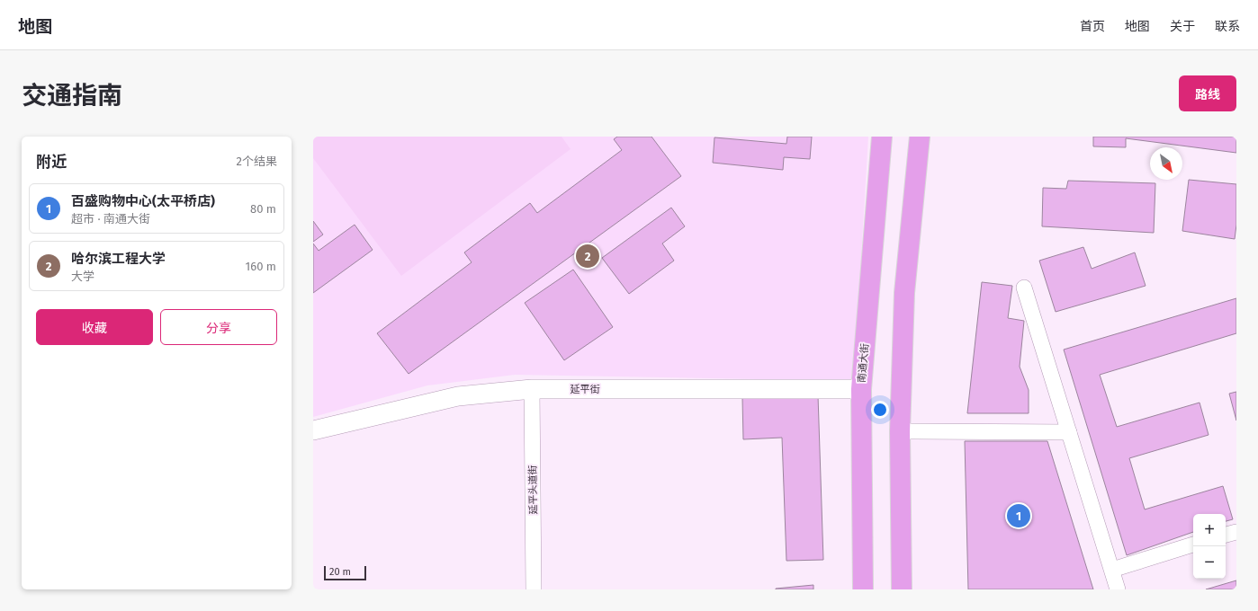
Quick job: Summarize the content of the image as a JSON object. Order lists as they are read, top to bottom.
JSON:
{
  "streets": {
    "highway": ["南通大街"],
    "street": ["延平街", "延平头道街"]
  },
  "crossings": [
    ["南通大街", "延平街"],
    ["延平街", "延平头道街"]
  ],
  "scale_bar": "20 m",
  "north": "bottom right",
  "page": {
    "header": "地图",
    "nav": [
      "首页",
      "地图",
      "关于",
      "联系"
    ],
    "title": "交通指南",
    "buttons": [
      "路线",
      ["收藏", "分享"]
    ],
    "heading": ["附近", "2个结果"],
    "list": [
      {
        "mark": "1",
        "name": "百盛购物中心(太平桥店)",
        "note": "超市 · 南通大街",
        "value": "80 m"
      },
      {
        "mark": "2",
        "name": "哈尔滨工程大学",
        "note": "大学",
        "value": "160 m"
      }
    ],
    "pins": ["2", "1"],
    "map_buttons": ["+", "−"],
    "scale": "20 m"
  }
}
